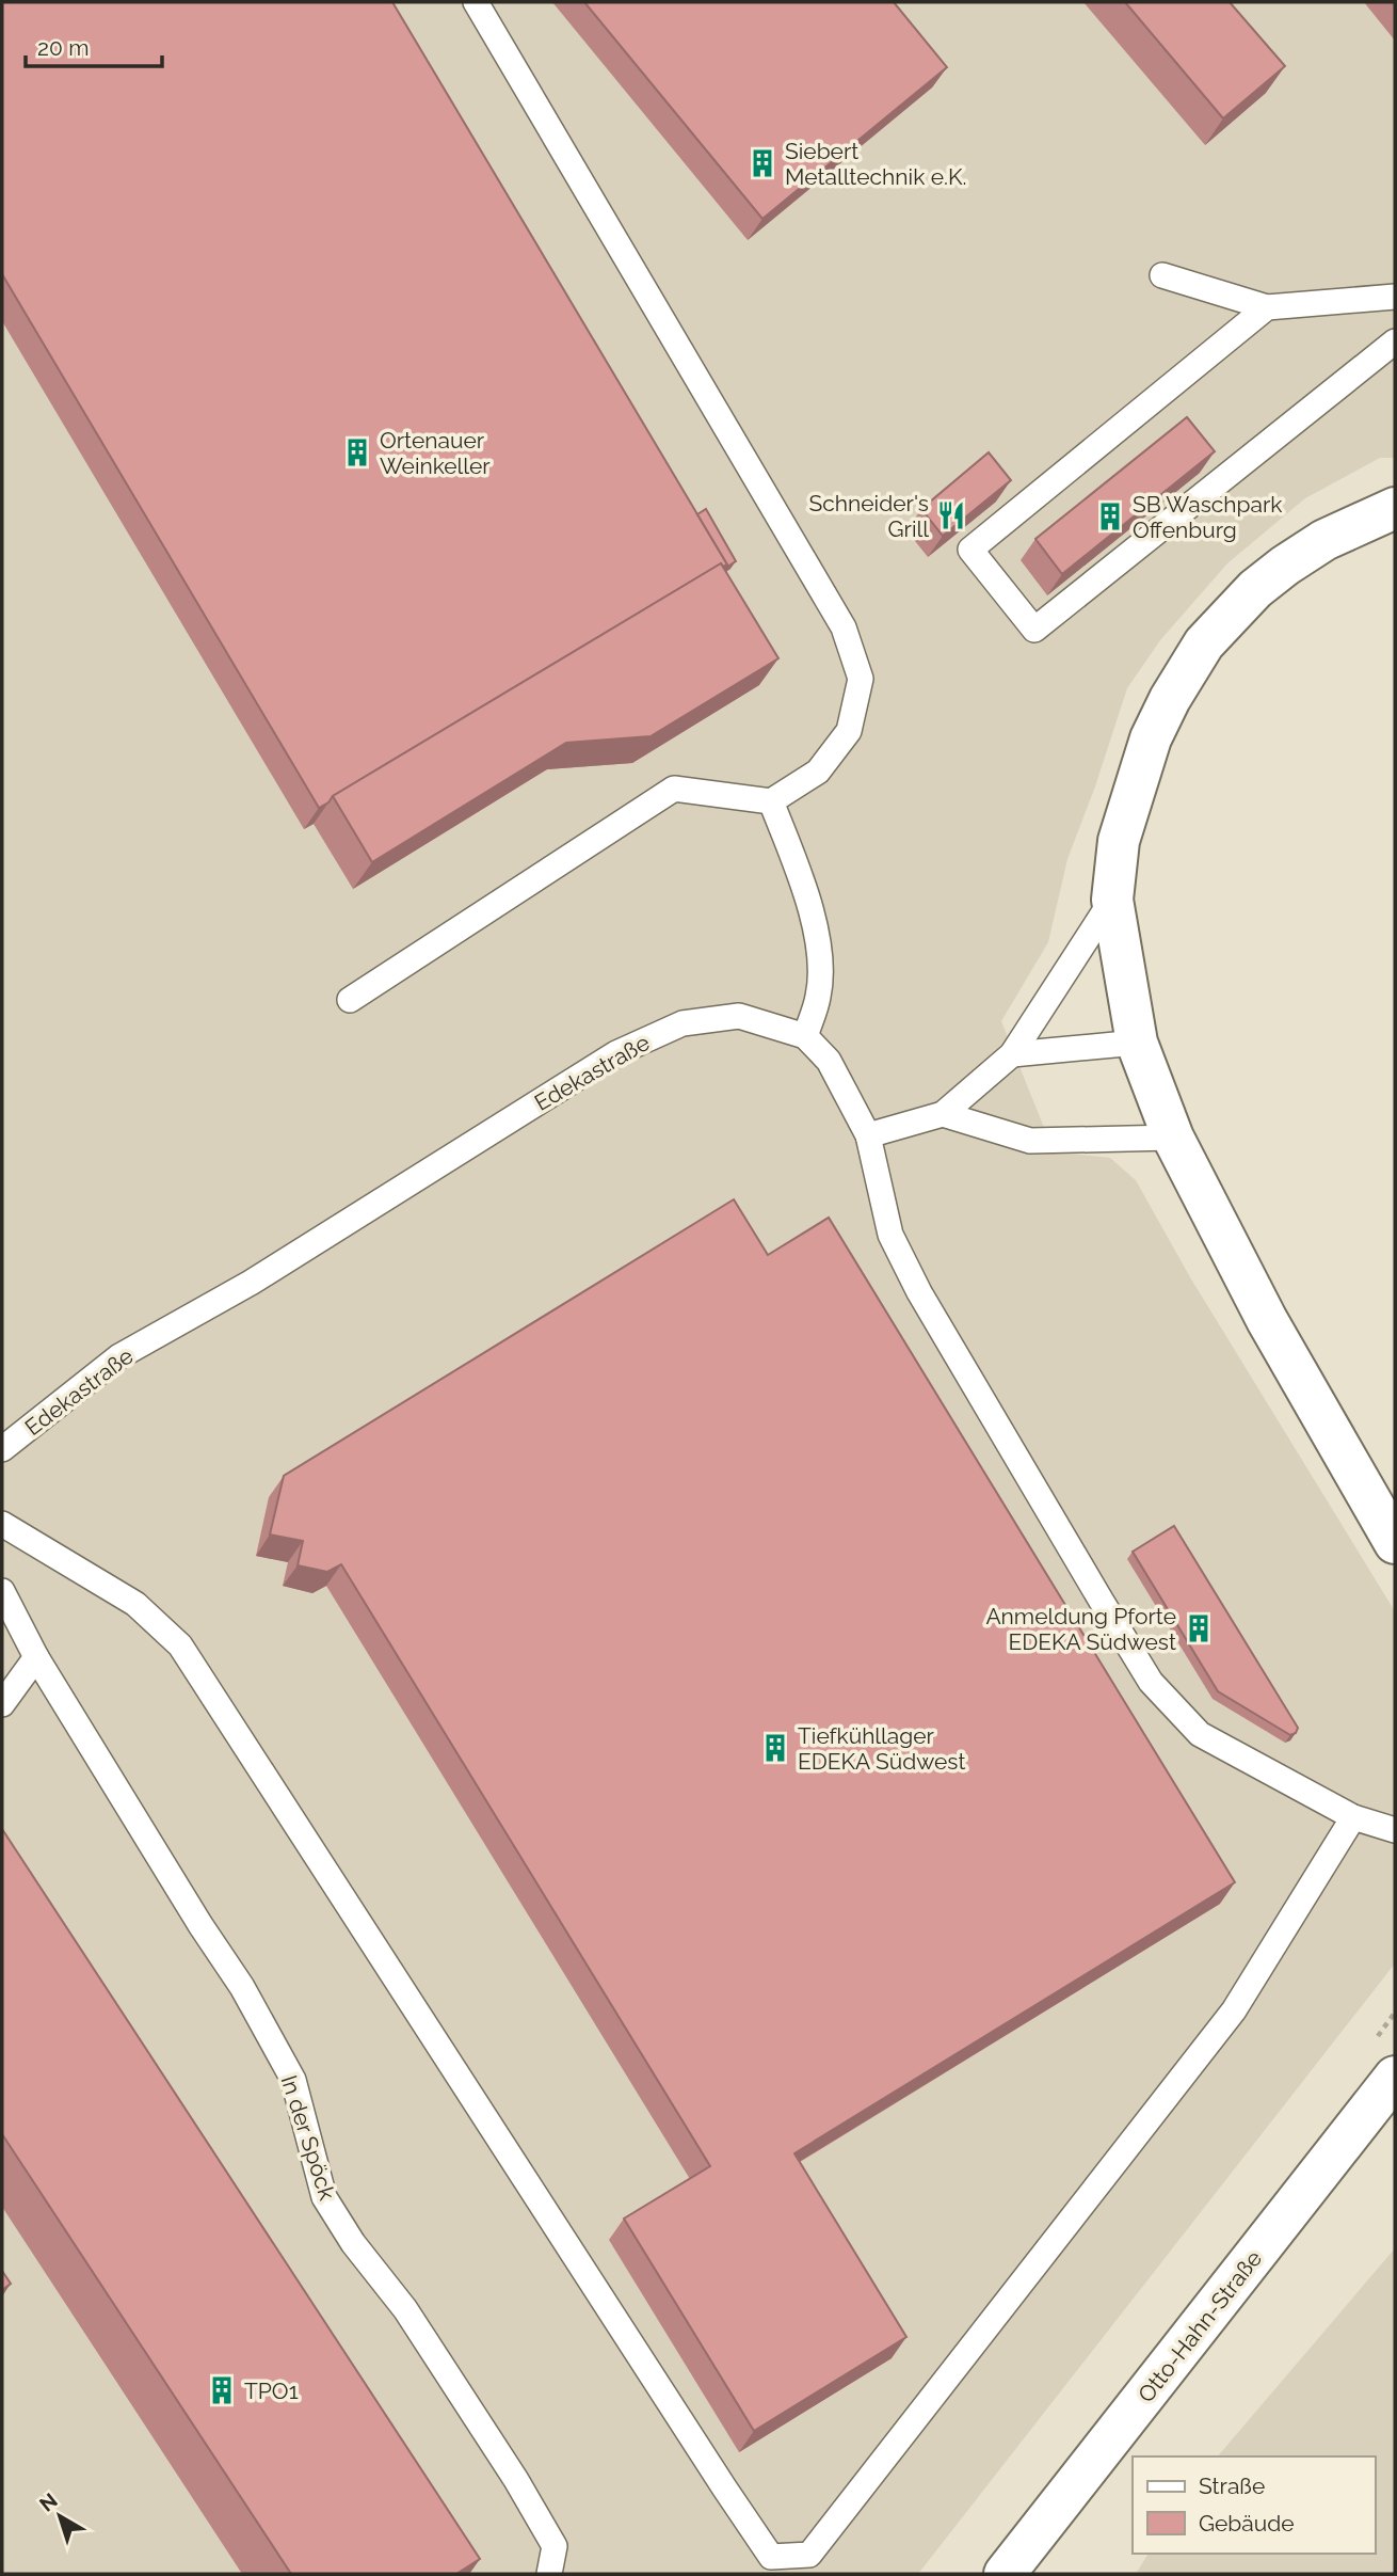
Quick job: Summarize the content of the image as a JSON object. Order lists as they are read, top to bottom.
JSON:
{
  "streets": {
    "main road": ["Otto-Hahn-Straße"],
    "lane": ["Edekastraße", "In der Spöck"]
  },
  "places": {
    "building": [
      "Siebert Metalltechnik e.K.",
      "Ortenauer Weinkeller",
      "SB Waschpark Offenburg",
      "Anmeldung Pforte EDEKA Südwest",
      "Tiefkühllager EDEKA Südwest",
      "TPO1"
    ],
    "restaurant": ["Schneider's Grill"]
  },
  "legend": ["Straße", "Gebäude"],
  "scale_bar": "20 m",
  "north": "top left"
}
